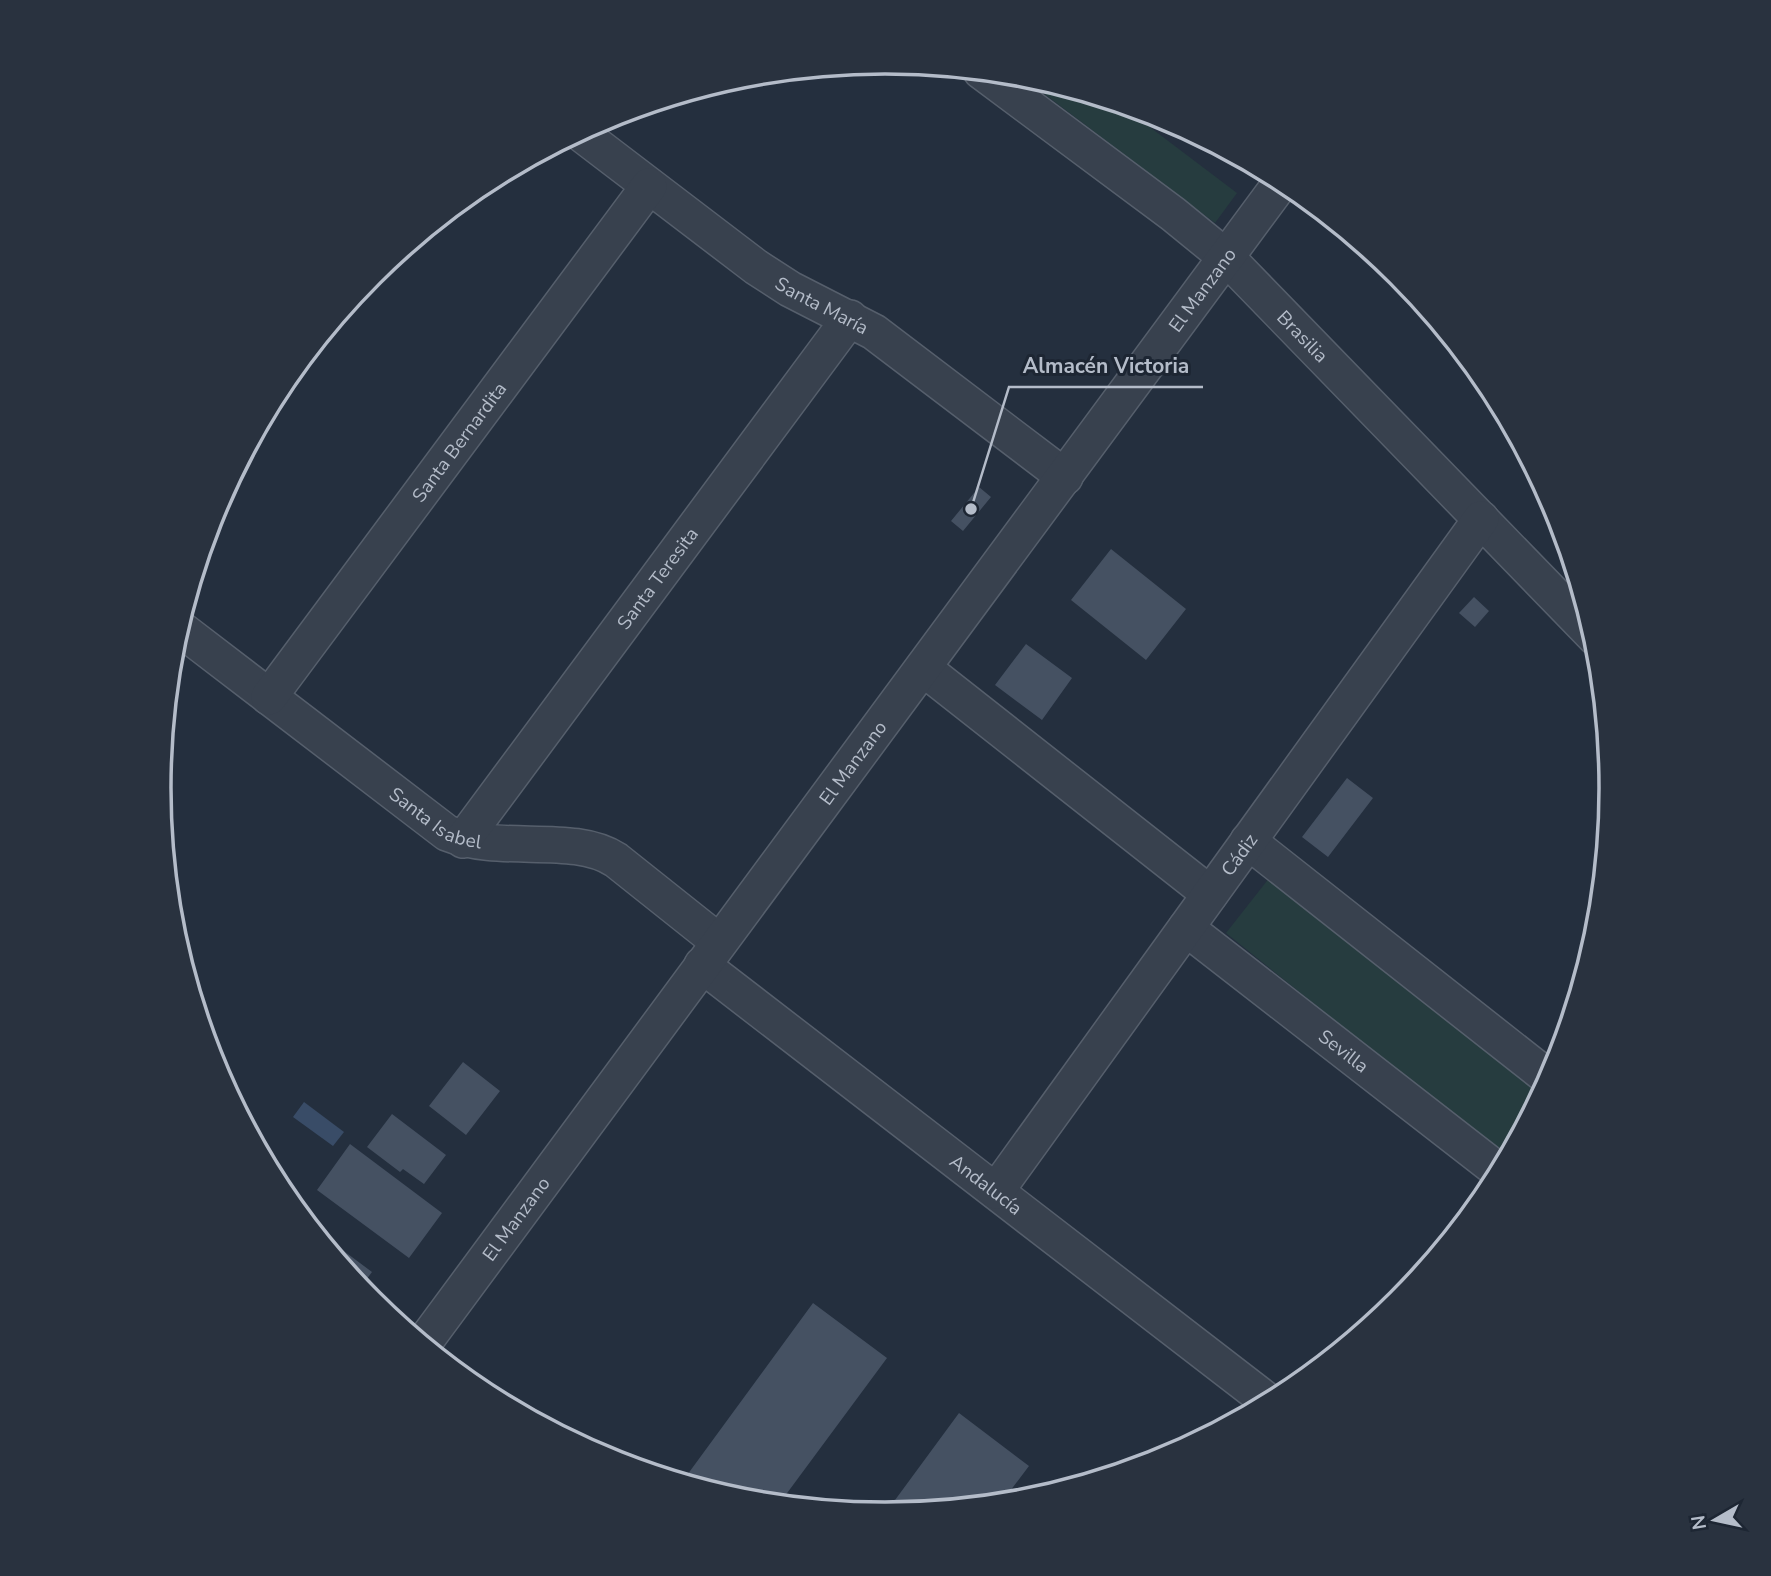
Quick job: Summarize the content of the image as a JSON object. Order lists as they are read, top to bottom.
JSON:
{
  "streets": {
    "street": [
      "El Manzano",
      "Santa María",
      "Brasilia",
      "Santa Bernardita",
      "Santa Teresita",
      "Santa Isabel",
      "Cádiz",
      "Sevilla",
      "Andalucía"
    ]
  },
  "crossings": [
    ["El Manzano", "Santa María"],
    ["El Manzano", "Brasilia"],
    ["El Manzano", "Santa Isabel"],
    ["El Manzano", "Andalucía"],
    ["Santa María", "Santa Bernardita"],
    ["Santa María", "Santa Teresita"],
    ["Brasilia", "Cádiz"],
    ["Santa Bernardita", "Santa Isabel"],
    ["Santa Teresita", "Santa Isabel"],
    ["Santa Isabel", "Andalucía"],
    ["Cádiz", "Sevilla"],
    ["Cádiz", "Andalucía"]
  ],
  "places": ["Almacén Victoria"],
  "north": "left"
}
